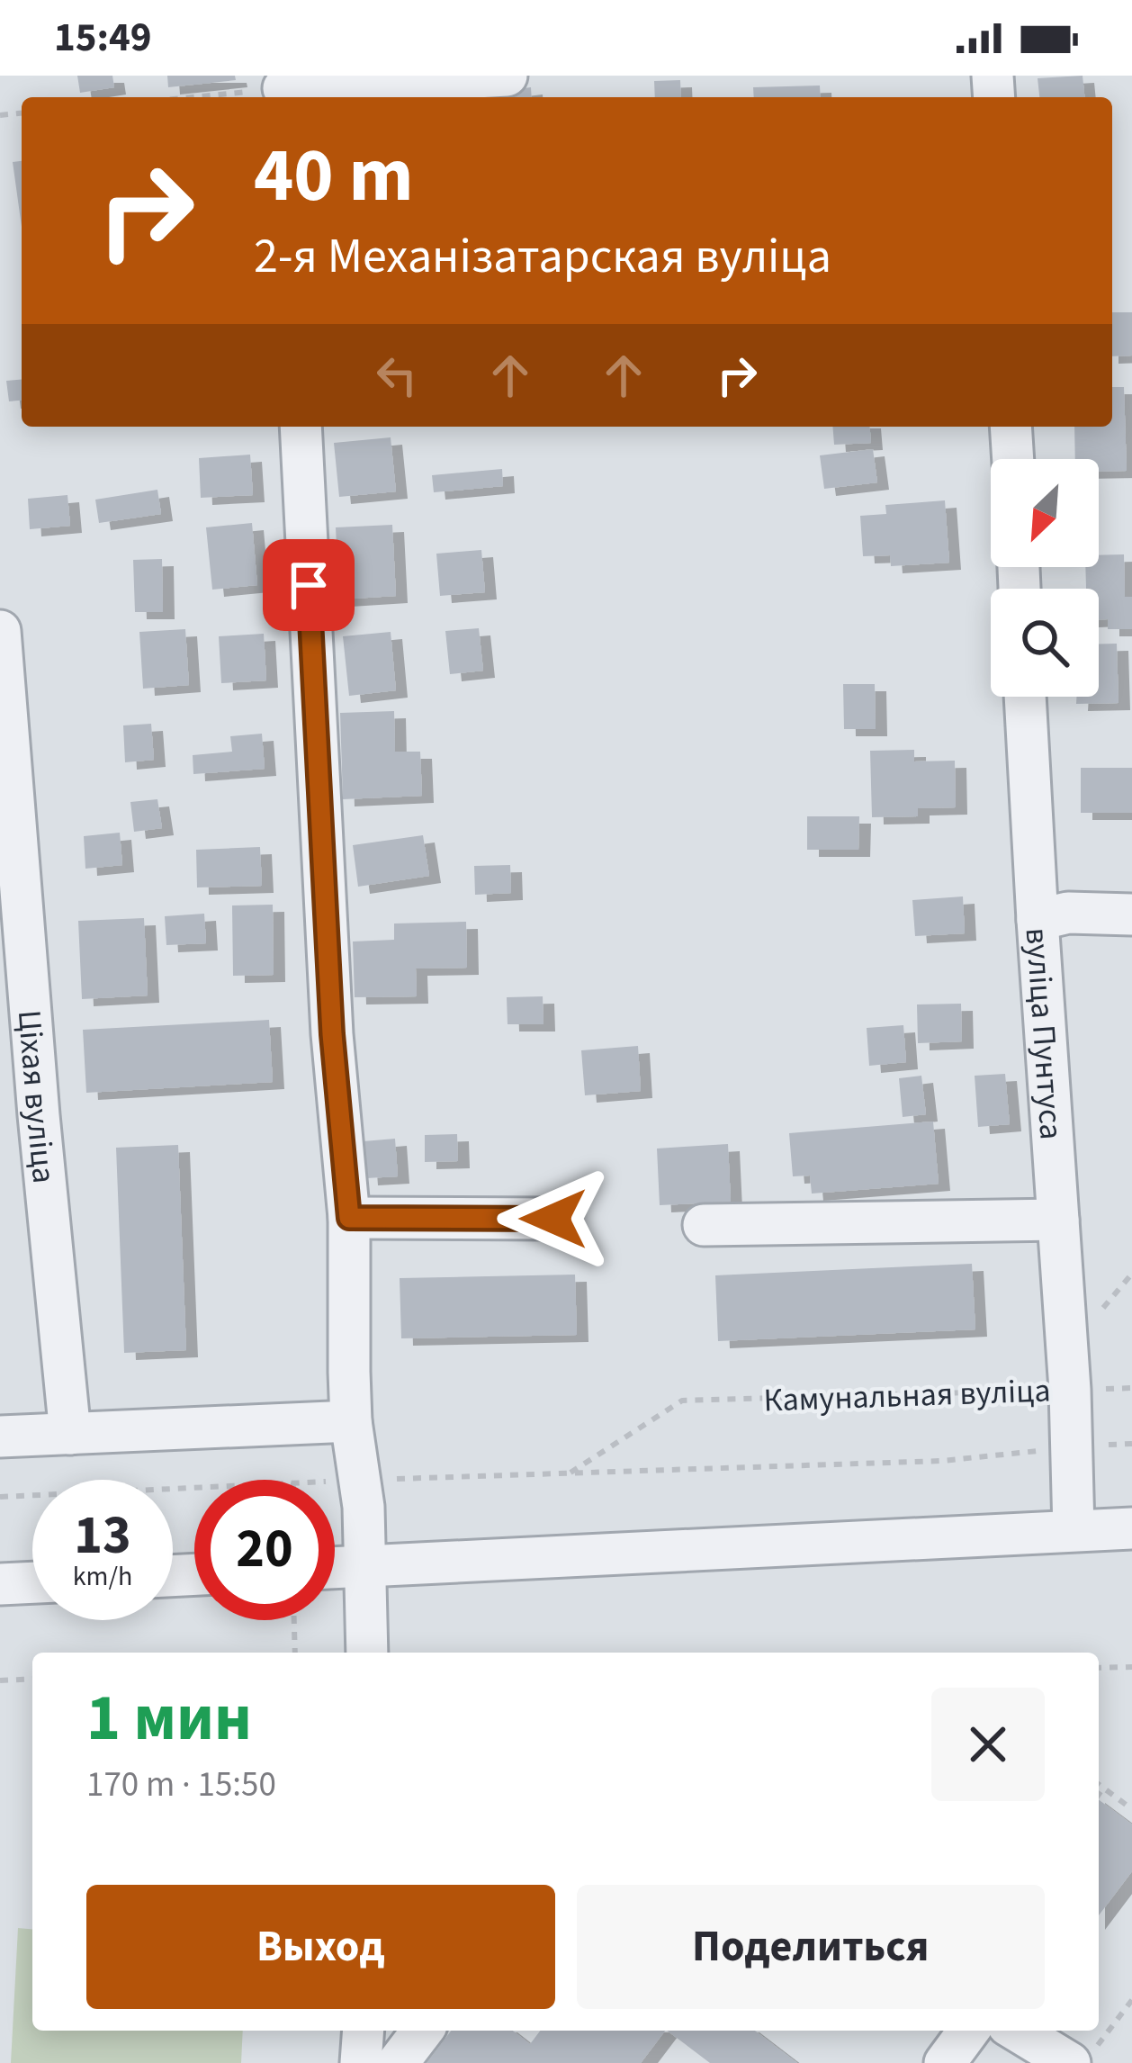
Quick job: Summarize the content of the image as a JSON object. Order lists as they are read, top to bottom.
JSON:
{
  "streets": {
    "street": ["вуліца Пунтуса", "Ціхая вуліца"],
    "path": ["Камунальная вуліца"]
  },
  "crossings": [
    ["вуліца Пунтуса", "Камунальная вуліца"]
  ],
  "north": "bottom left",
  "page": {
    "status": "15:49",
    "turn": ["40 m", "2-я Механізатарская вуліца"],
    "speed": "13 km/h",
    "limit": "20",
    "heading": ["1 мин", "170 m · 15:50"],
    "buttons": ["Выход", "Поделиться"]
  }
}
